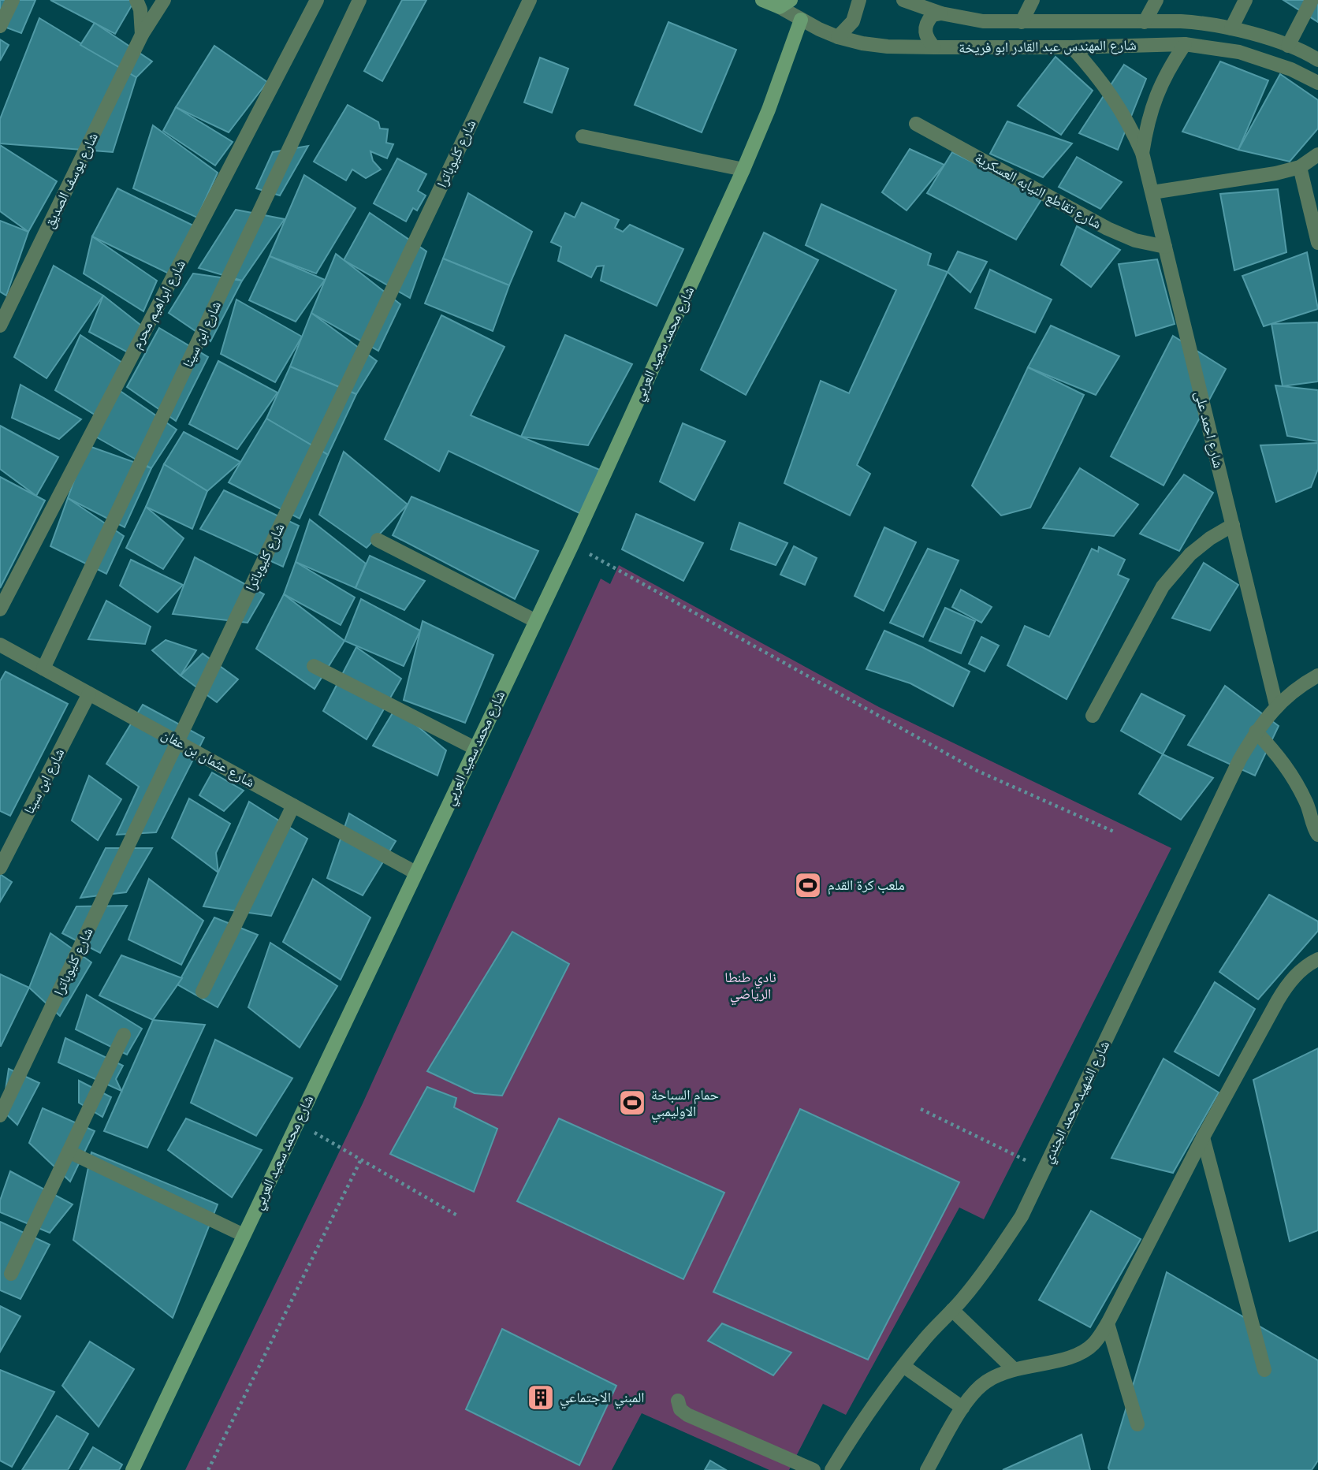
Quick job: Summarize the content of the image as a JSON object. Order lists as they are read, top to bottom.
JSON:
{
  "streets": {
    "street": [
      "شارع المهندس عبد القادر ابو فريخة",
      "شارع كليوباترا",
      "شارع يوسف الصديق",
      "شارع تقاطع النيابه العسكرية",
      "شارع ابراهيم محرم",
      "شارع ابن سينا",
      "شارع محمد سعيد العربي",
      "شارع احمد على",
      "شارع عثمان بن عفان",
      "شارع الشهيد محمد الجندي"
    ]
  },
  "crossings": [
    ["شارع المهندس عبد القادر ابو فريخة", "شارع محمد سعيد العربي"],
    ["شارع المهندس عبد القادر ابو فريخة", "شارع احمد على"],
    ["شارع كليوباترا", "شارع عثمان بن عفان"],
    ["شارع تقاطع النيابه العسكرية", "شارع احمد على"],
    ["شارع ابن سينا", "شارع عثمان بن عفان"],
    ["شارع محمد سعيد العربي", "شارع عثمان بن عفان"],
    ["شارع احمد على", "شارع الشهيد محمد الجندي"]
  ],
  "parks": ["نادي طنطا الرياضي"],
  "places": {
    "sports": ["ملعب كرة القدم", "حمام السباحة الاوليمبي"],
    "building": ["المبني الاجتماعي"]
  }
}
